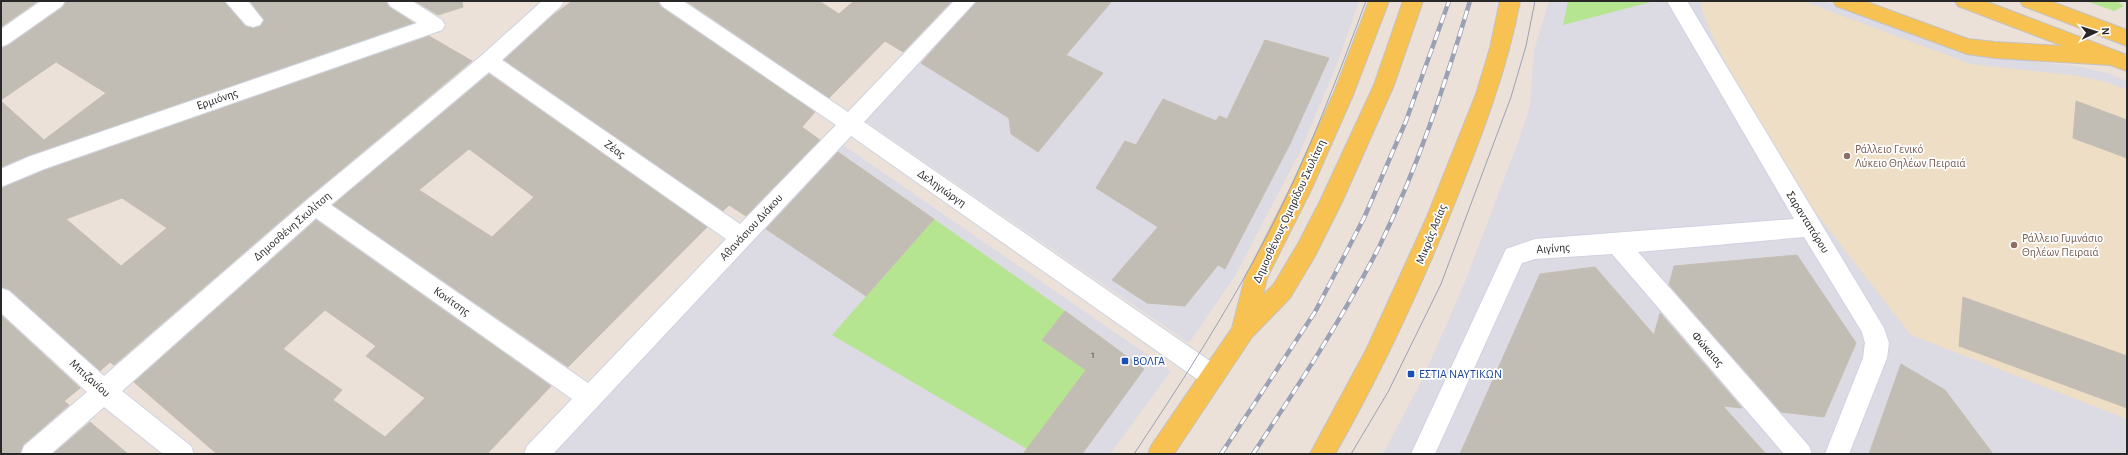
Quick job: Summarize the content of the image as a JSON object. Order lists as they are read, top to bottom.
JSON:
{
  "streets": {
    "main road": ["Δημοσθένους Ομηρίδου Σκυλίτση", "Μικράς Ασίας"],
    "street": [
      "Ερμιόνης",
      "Ζέας",
      "Δεληγιώργη",
      "Σαρανταπόρου",
      "Δημοσθένη Σκυλίτση",
      "Αθανάσιου Διάκου",
      "Αιγίνης",
      "Κονίτσης",
      "Φώκαιας",
      "Μπιζανίου"
    ]
  },
  "crossings": [
    ["Ζέας", "Δημοσθένη Σκυλίτση"],
    ["Ζέας", "Αθανάσιου Διάκου"],
    ["Δεληγιώργη", "Δημοσθένους Ομηρίδου Σκυλίτση"],
    ["Δεληγιώργη", "Αθανάσιου Διάκου"],
    ["Σαρανταπόρου", "Αιγίνης"],
    ["Δημοσθένη Σκυλίτση", "Κονίτσης"],
    ["Δημοσθένη Σκυλίτση", "Μπιζανίου"],
    ["Αθανάσιου Διάκου", "Κονίτσης"],
    ["Αιγίνης", "Φώκαιας"]
  ],
  "places": {
    "other": ["Ράλλειο Γενικό Λύκειο Θηλέων Πειραιά", "Ράλλειο Γυμνάσιο Θηλέων Πειραιά"],
    "transit": ["ΒΟΛΓΑ", "ΕΣΤΙΑ ΝΑΥΤΙΚΩΝ"]
  },
  "house_numbers": ["1"],
  "north": "right"
}
